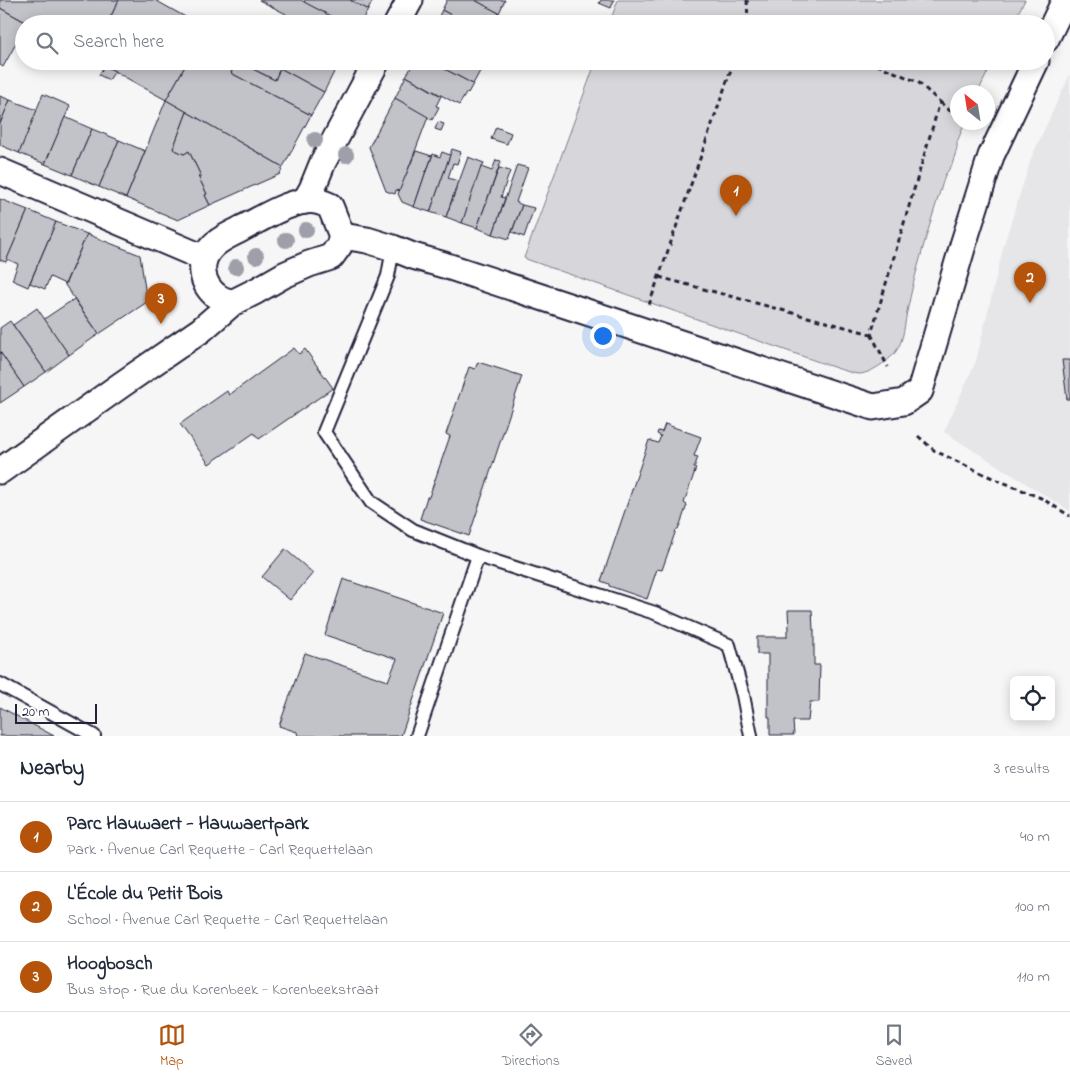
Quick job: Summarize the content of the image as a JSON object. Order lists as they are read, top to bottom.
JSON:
{
  "scale_bar": "20 m",
  "north": "top left",
  "page": {
    "search": "Search here",
    "pins": ["1", "2", "3"],
    "scale": "20 m",
    "heading": ["Nearby", "3 results"],
    "list": [
      {
        "mark": "1",
        "name": "Parc Hauwaert - Hauwaertpark",
        "note": "Park · Avenue Carl Requette - Carl Requettelaan",
        "value": "40 m"
      },
      {
        "mark": "2",
        "name": "L'École du Petit Bois",
        "note": "School · Avenue Carl Requette - Carl Requettelaan",
        "value": "100 m"
      },
      {
        "mark": "3",
        "name": "Hoogbosch",
        "note": "Bus stop · Rue du Korenbeek - Korenbeekstraat",
        "value": "110 m"
      }
    ],
    "nav": ["Map", "Directions", "Saved"]
  }
}
